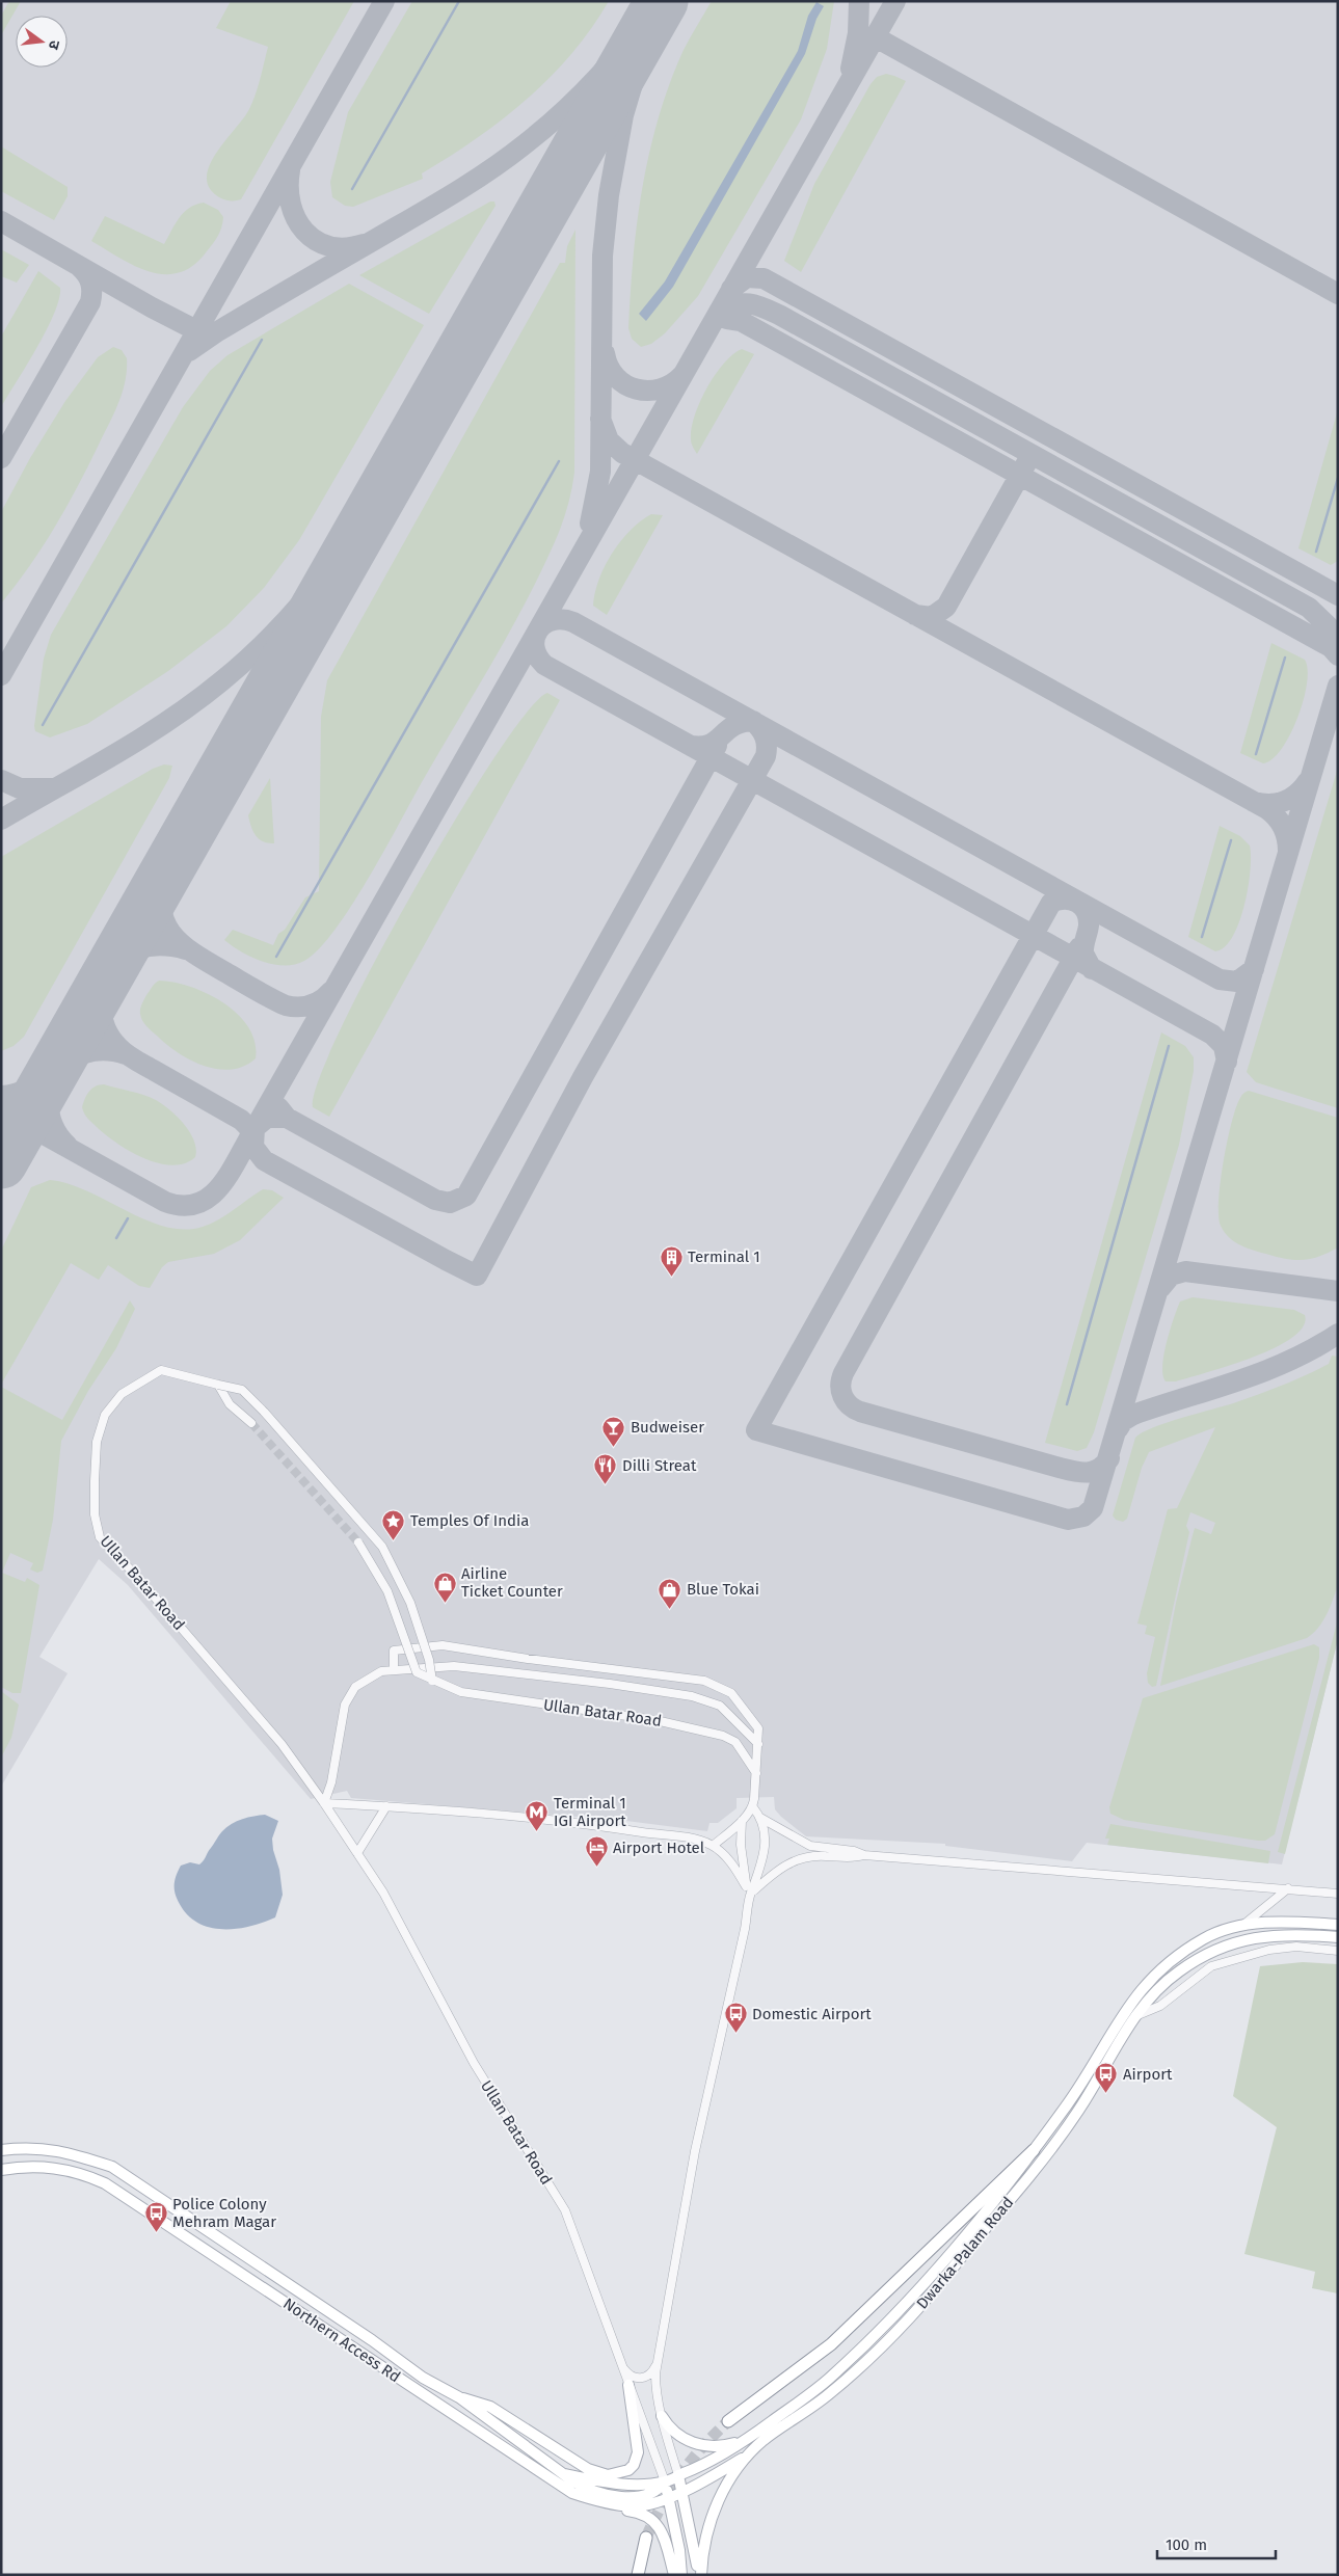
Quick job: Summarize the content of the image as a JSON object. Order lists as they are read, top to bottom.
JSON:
{
  "streets": {
    "main road": ["Dwarka-Palam Road", "Northern Access Rd"],
    "street": ["Ullan Batar Road"]
  },
  "crossings": [
    ["Ullan Batar Road", "Northern Access Rd"],
    ["Dwarka-Palam Road", "Northern Access Rd"]
  ],
  "places": {
    "building": ["Terminal 1"],
    "bar": ["Budweiser"],
    "restaurant": ["Dilli Streat"],
    "place": ["Temples Of India"],
    "shop": ["Airline Ticket Counter", "Blue Tokai"],
    "metro station": ["Terminal 1 IGI Airport"],
    "hotel": ["Airport Hotel"],
    "bus stop": ["Domestic Airport", "Airport", "Police Colony Mehram Magar"]
  },
  "scale_bar": "100 m",
  "north": "right"
}
